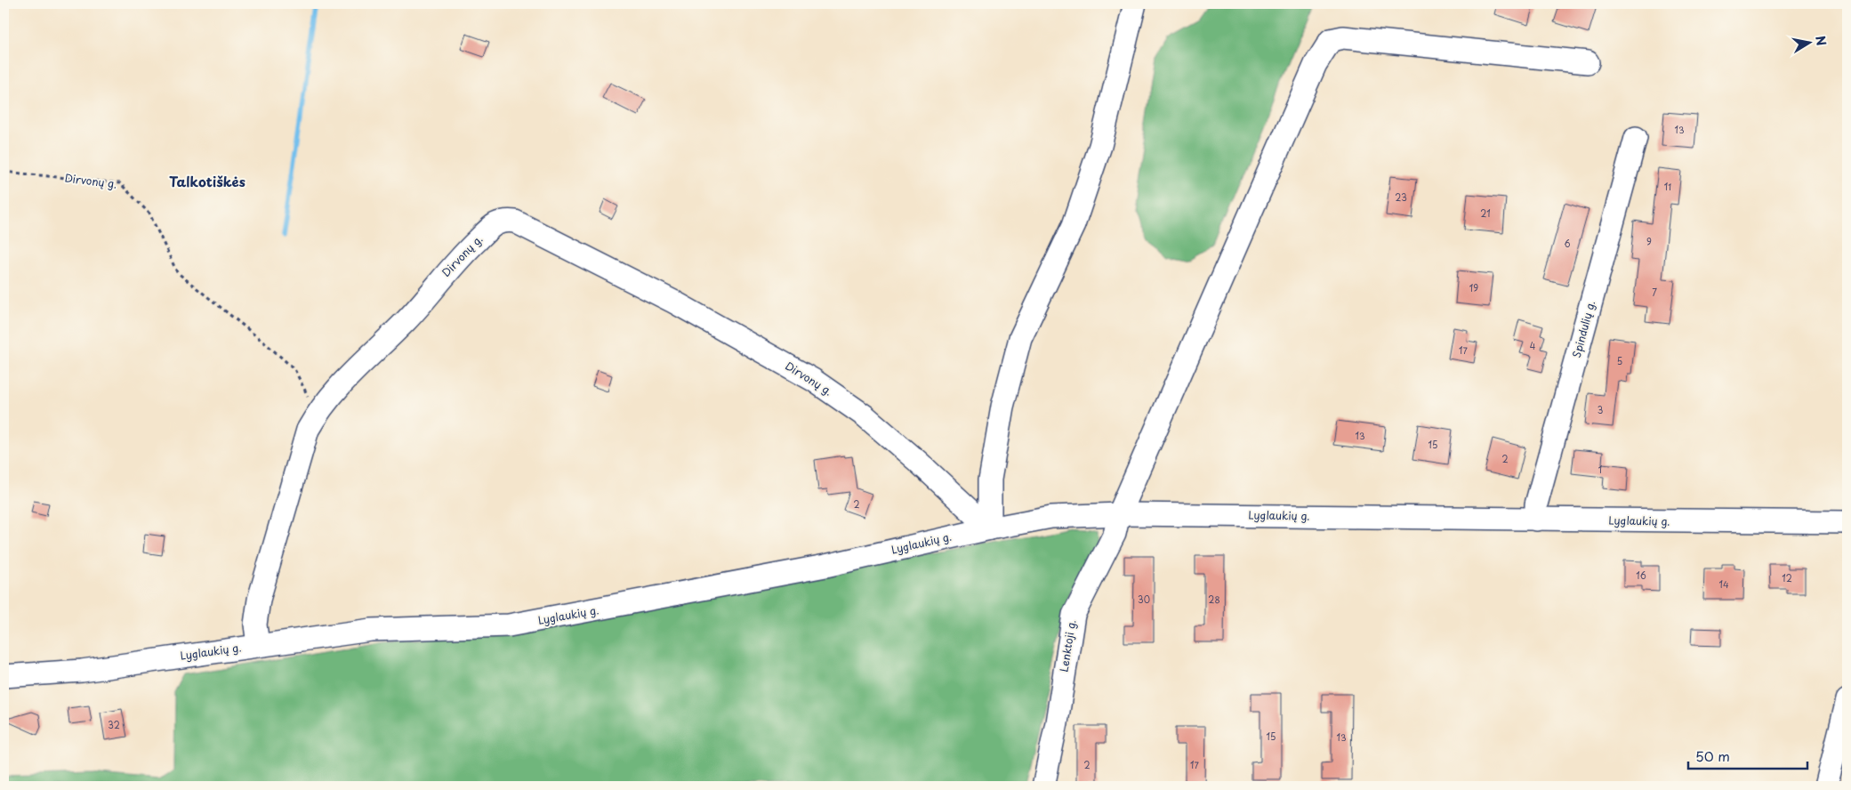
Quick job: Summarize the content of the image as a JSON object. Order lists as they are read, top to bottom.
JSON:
{
  "streets": {
    "street": [
      "Dirvonų g.",
      "Spindulių g.",
      "Lyglaukių g.",
      "Lenktoji g."
    ]
  },
  "crossings": [
    ["Dirvonų g.", "Lyglaukių g."],
    ["Spindulių g.", "Lyglaukių g."],
    ["Lyglaukių g.", "Lenktoji g."]
  ],
  "districts": ["Talkotiškės"],
  "house_numbers": [
    "13",
    "11",
    "23",
    "21",
    "9",
    "6",
    "19",
    "7",
    "4",
    "17",
    "5",
    "3",
    "13",
    "15",
    "2",
    "1",
    "2",
    "16",
    "12",
    "14",
    "30",
    "28",
    "32",
    "15",
    "13",
    "2",
    "17"
  ],
  "scale_bar": "50 m",
  "north": "right"
}
